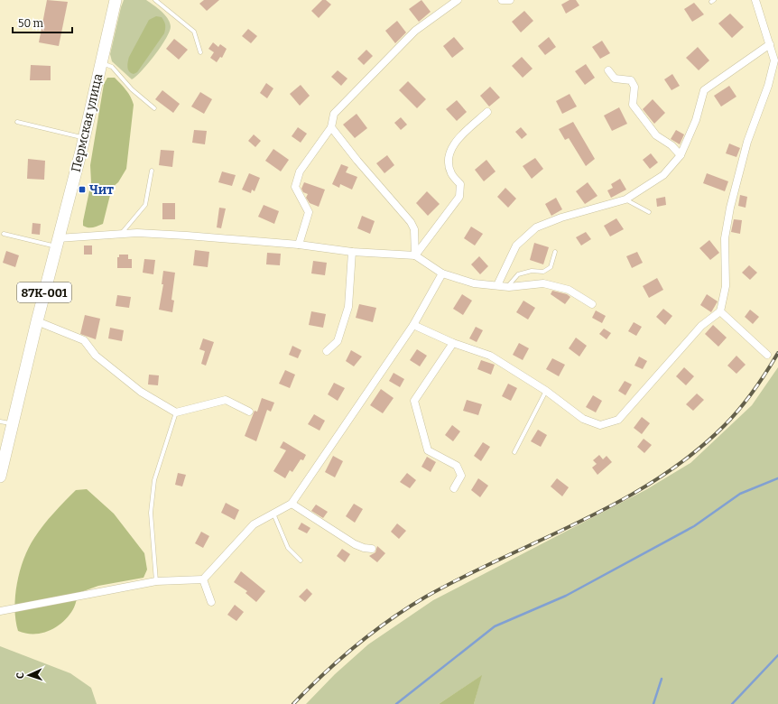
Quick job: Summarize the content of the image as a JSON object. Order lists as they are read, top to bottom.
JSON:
{
  "streets": {
    "main road": ["Пермская улица", "87К-001"]
  },
  "places": {
    "transit": ["Чит"]
  },
  "scale_bar": "50 m",
  "north": "left"
}
